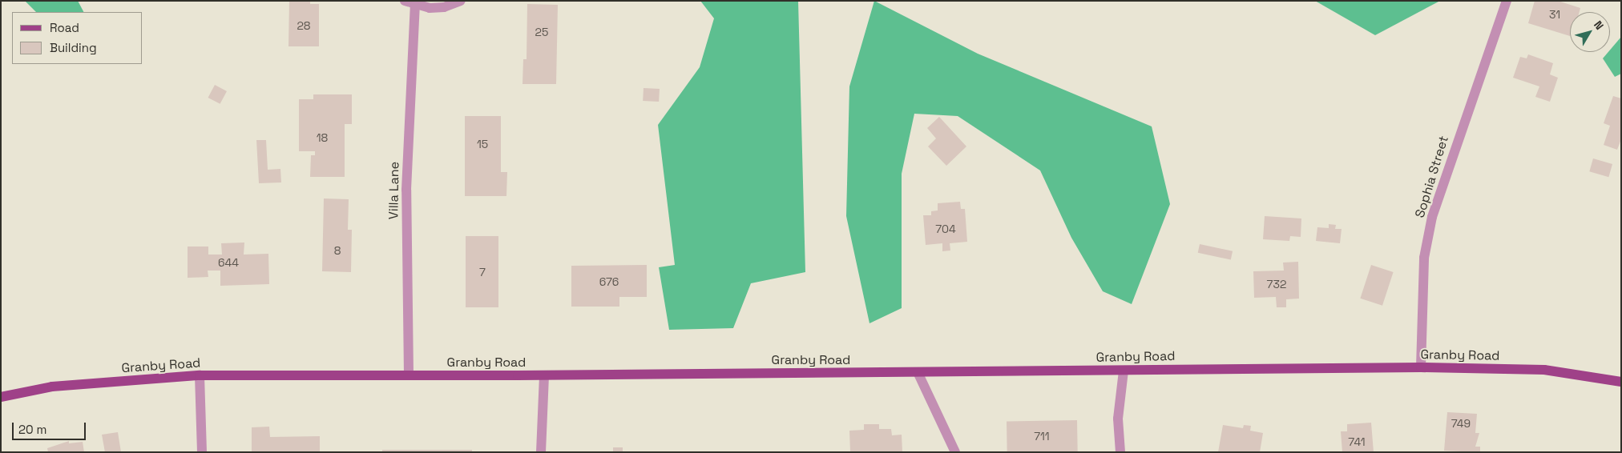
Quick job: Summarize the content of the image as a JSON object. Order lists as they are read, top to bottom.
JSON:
{
  "streets": {
    "main road": ["Granby Road"],
    "street": ["Sophia Street", "Villa Lane"]
  },
  "crossings": [
    ["Sophia Street", "Granby Road"],
    ["Villa Lane", "Granby Road"]
  ],
  "house_numbers": [
    "31",
    "28",
    "25",
    "18",
    "15",
    "704",
    "8",
    "644",
    "7",
    "676",
    "732",
    "749",
    "711",
    "741"
  ],
  "legend": ["Road", "Building"],
  "scale_bar": "20 m",
  "north": "top right"
}
